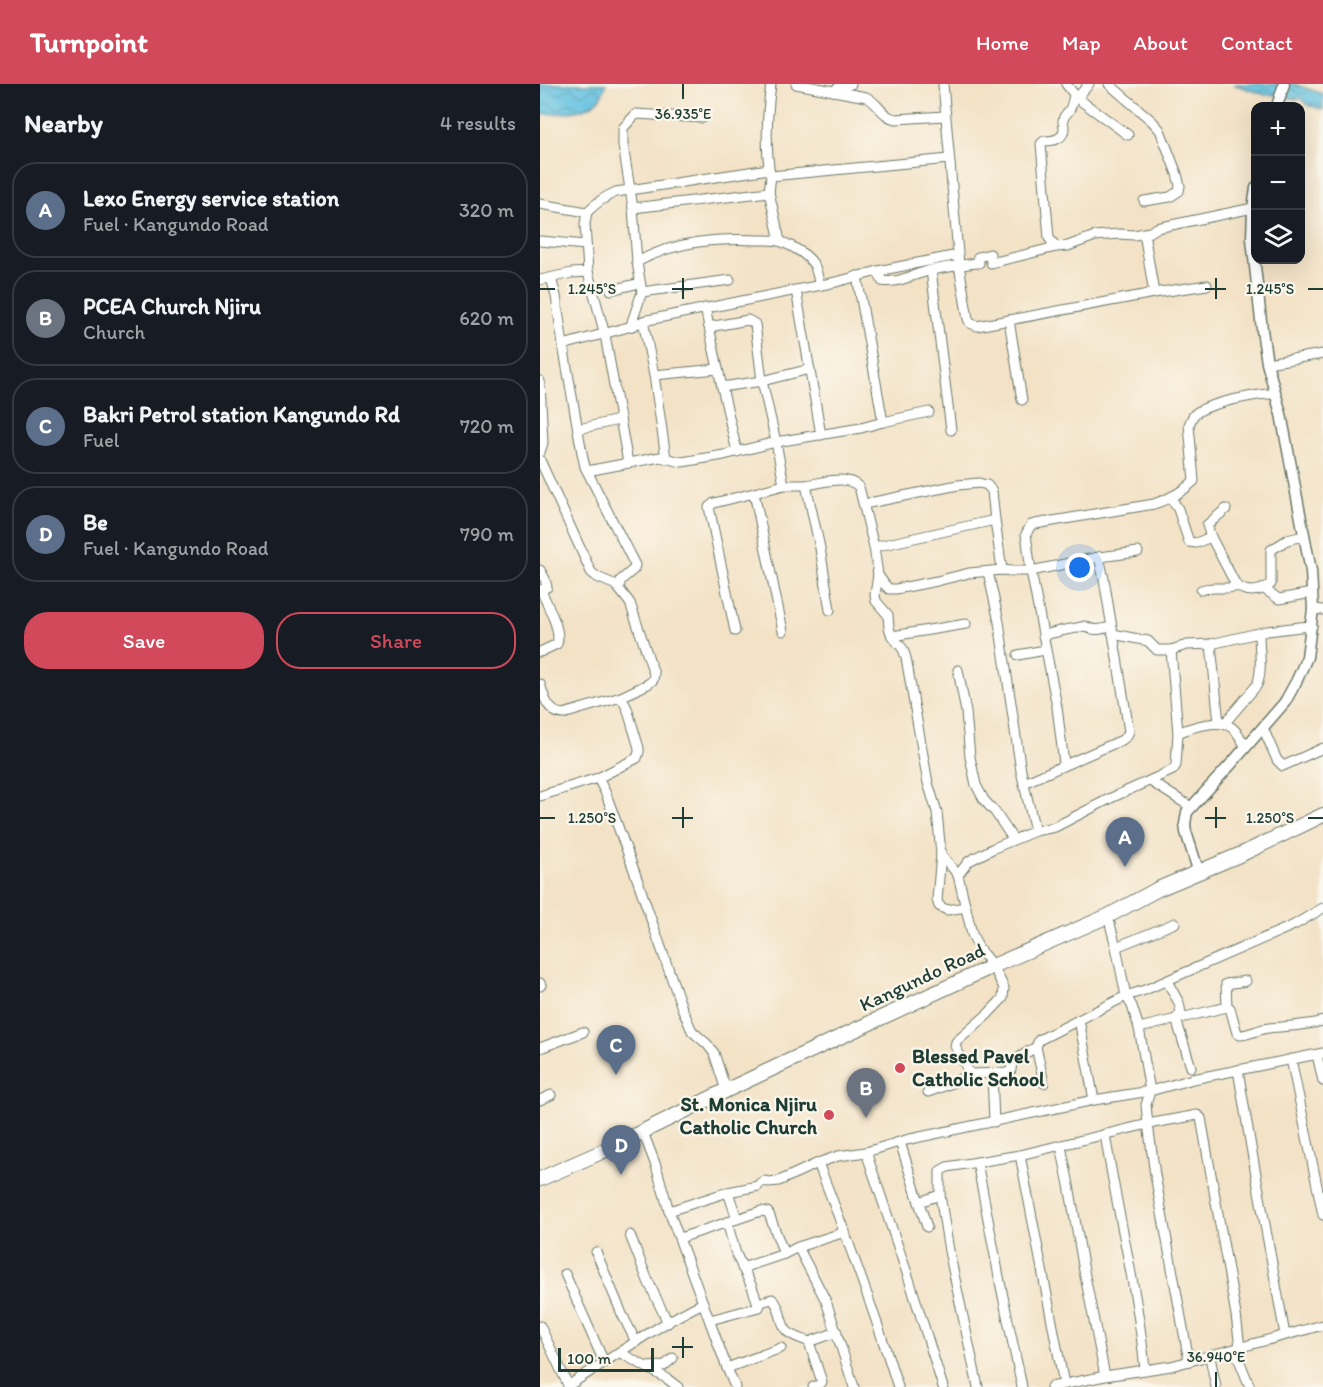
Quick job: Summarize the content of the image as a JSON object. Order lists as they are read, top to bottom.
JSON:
{
  "streets": {
    "highway": ["Kangundo Road"]
  },
  "places": ["Blessed Pavel Catholic School", "St. Monica Njiru Catholic Church"],
  "scale_bar": "100 m",
  "page": {
    "header": "Turnpoint",
    "nav": [
      "Home",
      "Map",
      "About",
      "Contact"
    ],
    "heading": ["Nearby", "4 results"],
    "map_buttons": ["+", "−"],
    "list": [
      {
        "mark": "A",
        "name": "Lexo Energy service station",
        "note": "Fuel · Kangundo Road",
        "value": "320 m"
      },
      {
        "mark": "B",
        "name": "PCEA Church Njiru",
        "note": "Church",
        "value": "620 m"
      },
      {
        "mark": "C",
        "name": "Bakri Petrol station Kangundo Rd",
        "note": "Fuel",
        "value": "720 m"
      },
      {
        "mark": "D",
        "name": "Be",
        "note": "Fuel · Kangundo Road",
        "value": "790 m"
      }
    ],
    "buttons": ["Save", "Share"],
    "pins": [
      "A",
      "C",
      "B",
      "D"
    ],
    "scale": "100 m"
  },
  "coordinates": [
    "36.935°E",
    "1.245°S",
    "1.250°S",
    "36.940°E"
  ]
}
